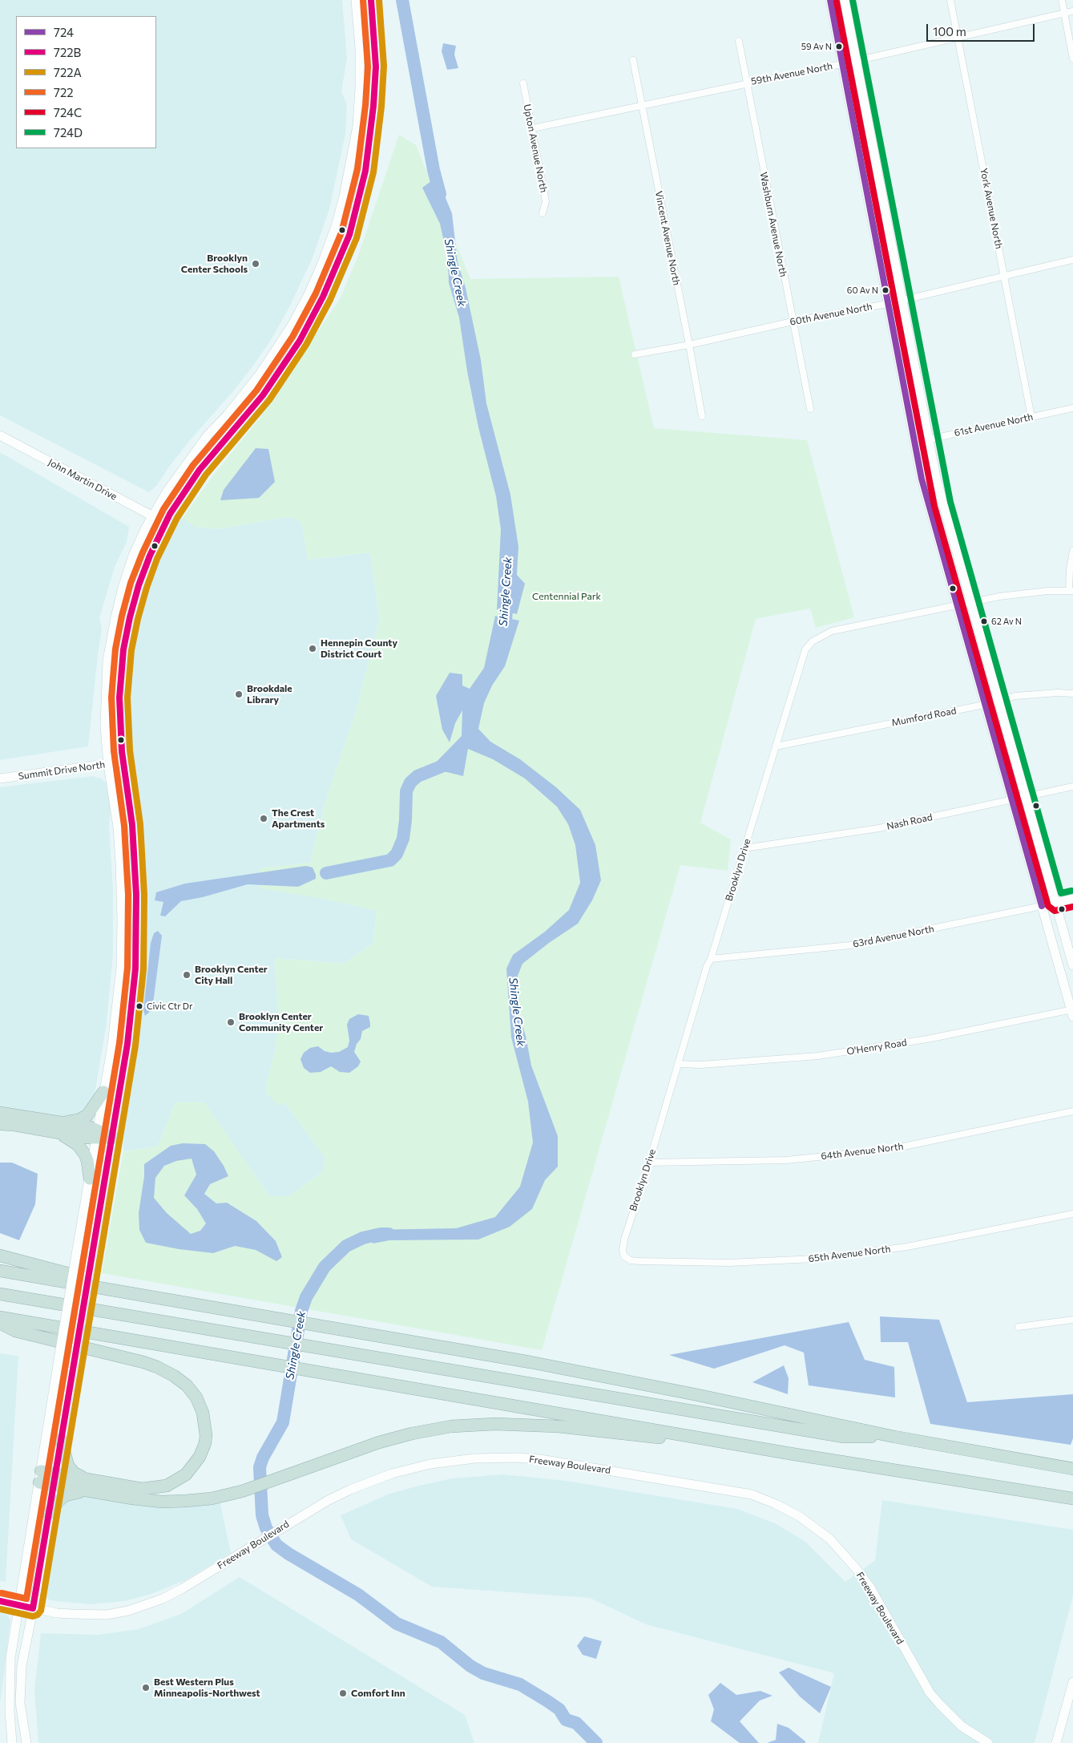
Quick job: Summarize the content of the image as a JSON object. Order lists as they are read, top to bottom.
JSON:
{
  "streets": {
    "street": [
      "59th Avenue North",
      "Upton Avenue North",
      "York Avenue North",
      "Washburn Avenue North",
      "Vincent Avenue North",
      "60th Avenue North",
      "61st Avenue North",
      "John Martin Drive",
      "Mumford Road",
      "Summit Drive North",
      "Nash Road",
      "Brooklyn Drive",
      "63rd Avenue North",
      "O'Henry Road",
      "64th Avenue North",
      "65th Avenue North",
      "Freeway Boulevard"
    ]
  },
  "crossings": [
    ["59th Avenue North", "Upton Avenue North"],
    ["59th Avenue North", "York Avenue North"],
    ["59th Avenue North", "Washburn Avenue North"],
    ["59th Avenue North", "Vincent Avenue North"],
    ["York Avenue North", "60th Avenue North"],
    ["York Avenue North", "61st Avenue North"],
    ["Washburn Avenue North", "60th Avenue North"],
    ["Vincent Avenue North", "60th Avenue North"],
    ["Mumford Road", "Brooklyn Drive"],
    ["Nash Road", "Brooklyn Drive"],
    ["Brooklyn Drive", "63rd Avenue North"],
    ["Brooklyn Drive", "O'Henry Road"],
    ["Brooklyn Drive", "64th Avenue North"],
    ["Brooklyn Drive", "65th Avenue North"]
  ],
  "water": ["Shingle Creek"],
  "parks": ["Centennial Park"],
  "places": [
    "59 Av N",
    "Brooklyn Center Schools",
    "60 Av N",
    "62 Av N",
    "Hennepin County District Court",
    "Brookdale Library",
    "The Crest Apartments",
    "Brooklyn Center City Hall",
    "Civic Ctr Dr",
    "Brooklyn Center Community Center",
    "Best Western Plus Minneapolis-Northwest",
    "Comfort Inn"
  ],
  "lines": [
    "transit line 724",
    "transit line 722B",
    "transit line 722A",
    "transit line 724D",
    "transit line 722",
    "transit line 724C"
  ],
  "legend": [
    "724",
    "722B",
    "722A",
    "722",
    "724C",
    "724D"
  ],
  "scale_bar": "100 m"
}
